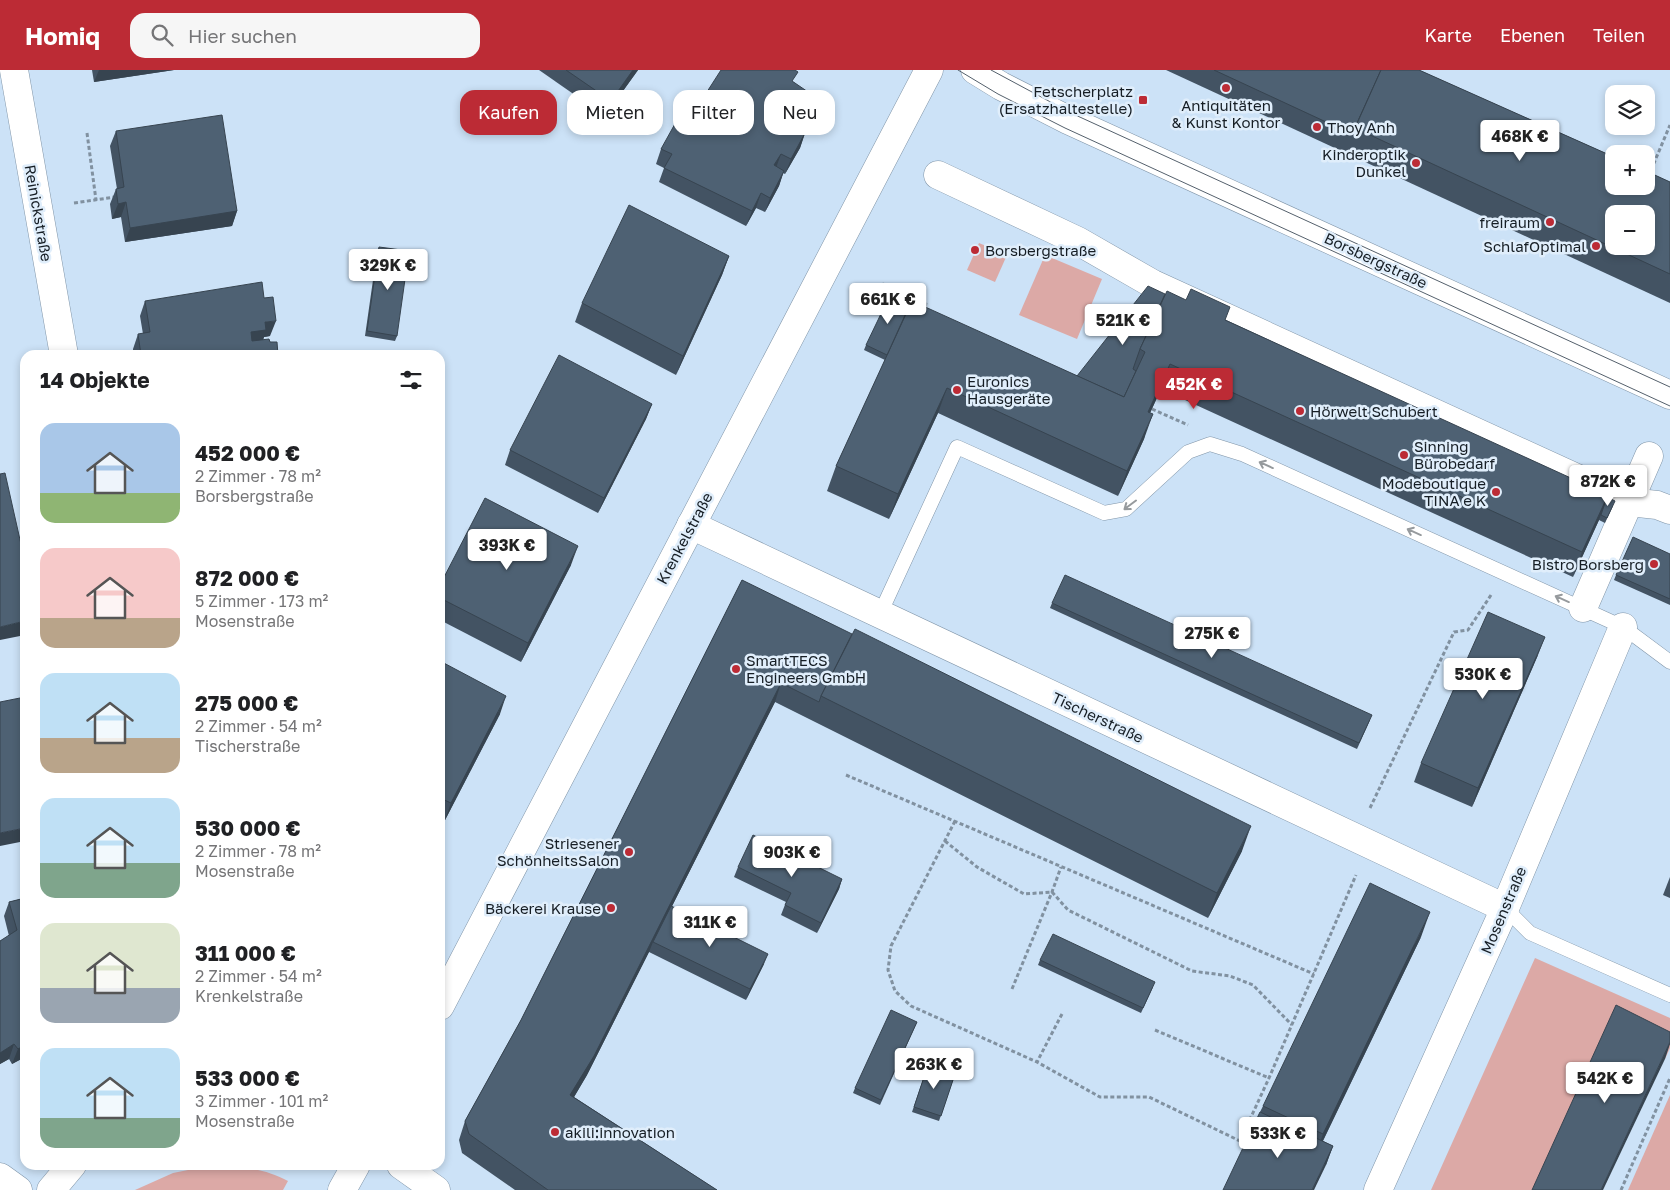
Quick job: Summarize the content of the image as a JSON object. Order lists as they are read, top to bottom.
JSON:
{
  "streets": {
    "street": [
      "Reinickstraße",
      "Borsbergstraße",
      "Krenkelstraße",
      "Tischerstraße",
      "Mosenstraße"
    ]
  },
  "crossings": [
    ["Krenkelstraße", "Tischerstraße"],
    ["Tischerstraße", "Mosenstraße"]
  ],
  "places": {
    "other": [
      "Antiquitäten & Kunst Kontor",
      "Thoy Anh",
      "Kinderoptik Dunkel",
      "freiraum",
      "SchlafOptimal",
      "Borsbergstraße",
      "Euronics Hausgeräte",
      "Hörwelt Schubert",
      "Sinning Bürobedarf",
      "Modeboutique TINA e K",
      "Bistro Borsberg",
      "SmartTECS Engineers GmbH",
      "Striesener SchönheitsSalon",
      "Bäckerei Krause",
      "akili:innovation"
    ],
    "transit": ["Fetscherplatz (Ersatzhaltestelle)"]
  },
  "page": {
    "header": "Homiq",
    "search": "Hier suchen",
    "nav": ["Karte", "Ebenen", "Teilen"],
    "map_buttons": ["+", "−"],
    "chip": [
      "Kaufen",
      "Mieten",
      "Filter",
      "Neu"
    ],
    "price": [
      "468K €",
      "329K €",
      "661K €",
      "521K €",
      "452K €",
      "872K €",
      "393K €",
      "275K €",
      "530K €",
      "903K €",
      "311K €",
      "263K €",
      "542K €",
      "533K €"
    ],
    "heading": "14 Objekte",
    "list": [
      {
        "name": "452 000 €",
        "note": "2 Zimmer · 78 m² · Borsbergstraße"
      },
      {
        "name": "872 000 €",
        "note": "5 Zimmer · 173 m² · Mosenstraße"
      },
      {
        "name": "275 000 €",
        "note": "2 Zimmer · 54 m² · Tischerstraße"
      },
      {
        "name": "530 000 €",
        "note": "2 Zimmer · 78 m² · Mosenstraße"
      },
      {
        "name": "311 000 €",
        "note": "2 Zimmer · 54 m² · Krenkelstraße"
      },
      {
        "name": "533 000 €",
        "note": "3 Zimmer · 101 m² · Mosenstraße"
      }
    ]
  }
}
